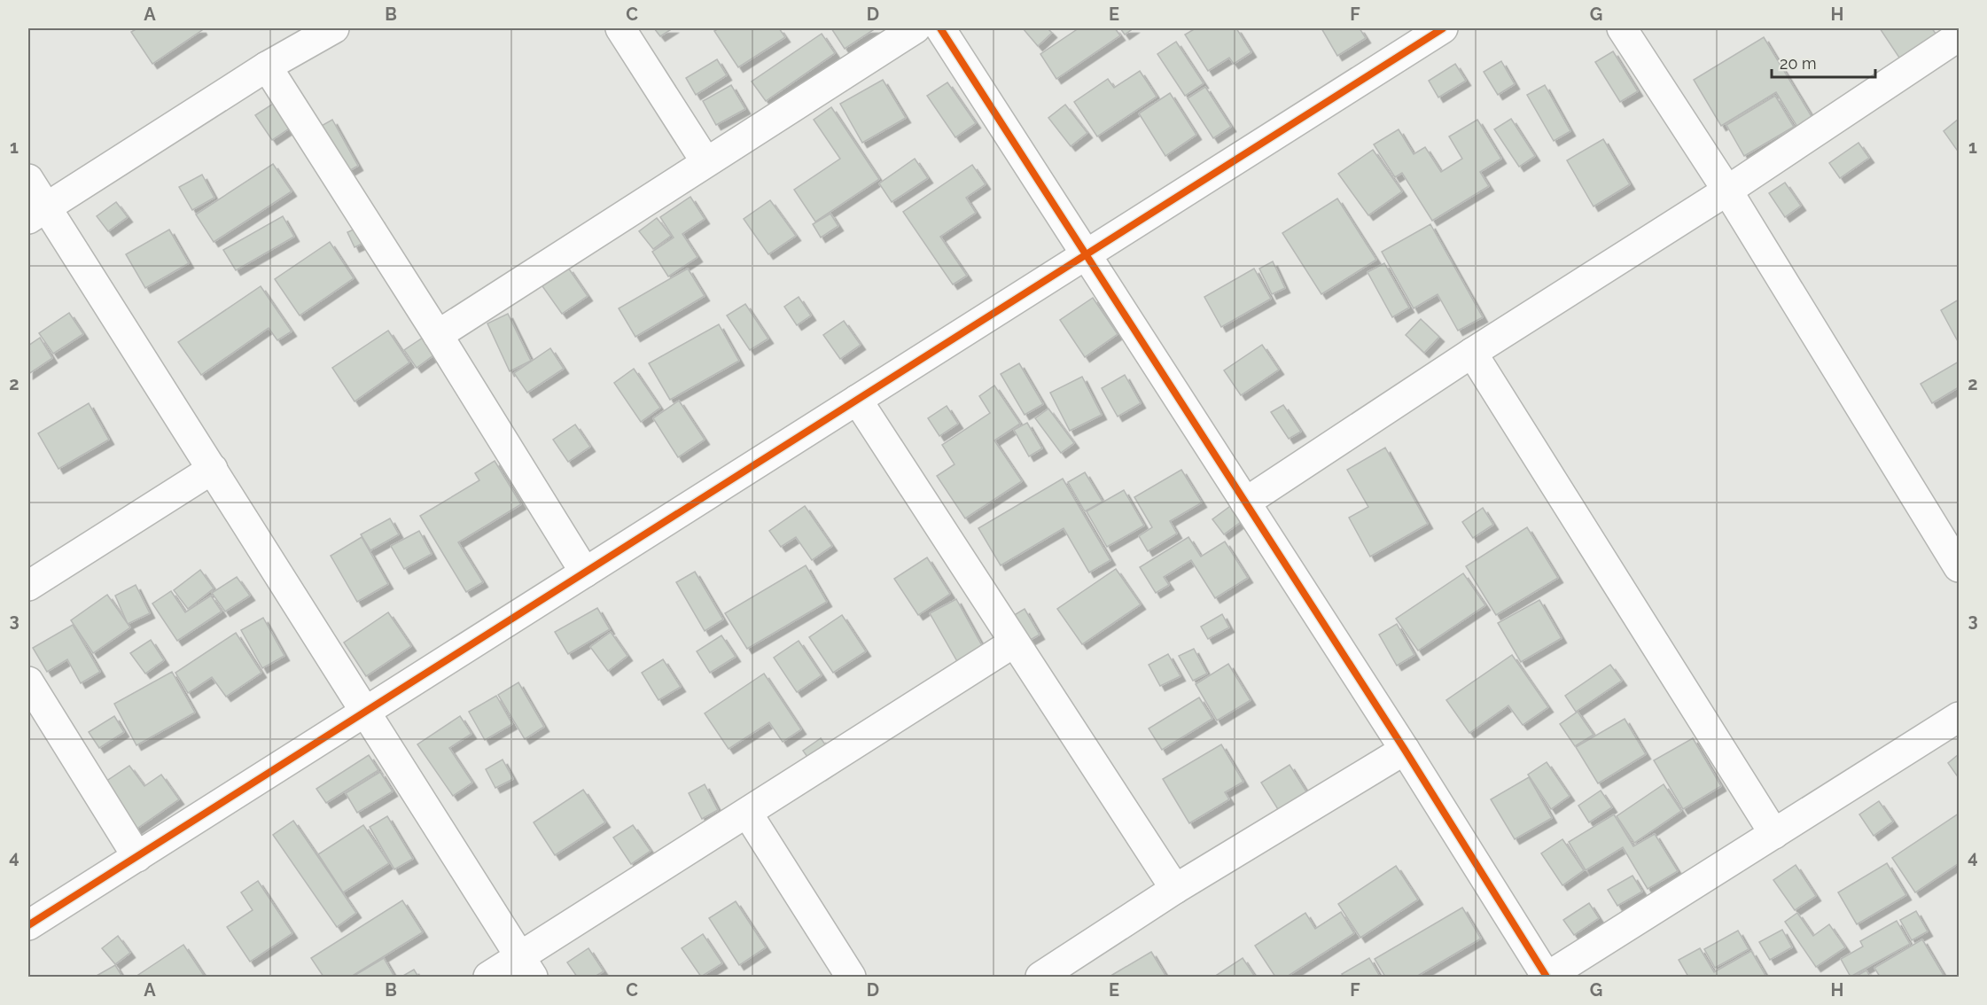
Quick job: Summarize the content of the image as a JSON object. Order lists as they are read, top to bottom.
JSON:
{
  "scale_bar": "20 m",
  "grid": {
    "columns": [
      "A",
      "B",
      "C",
      "D",
      "E",
      "F",
      "G",
      "H"
    ],
    "rows": [
      "1",
      "2",
      "3",
      "4"
    ]
  }
}
